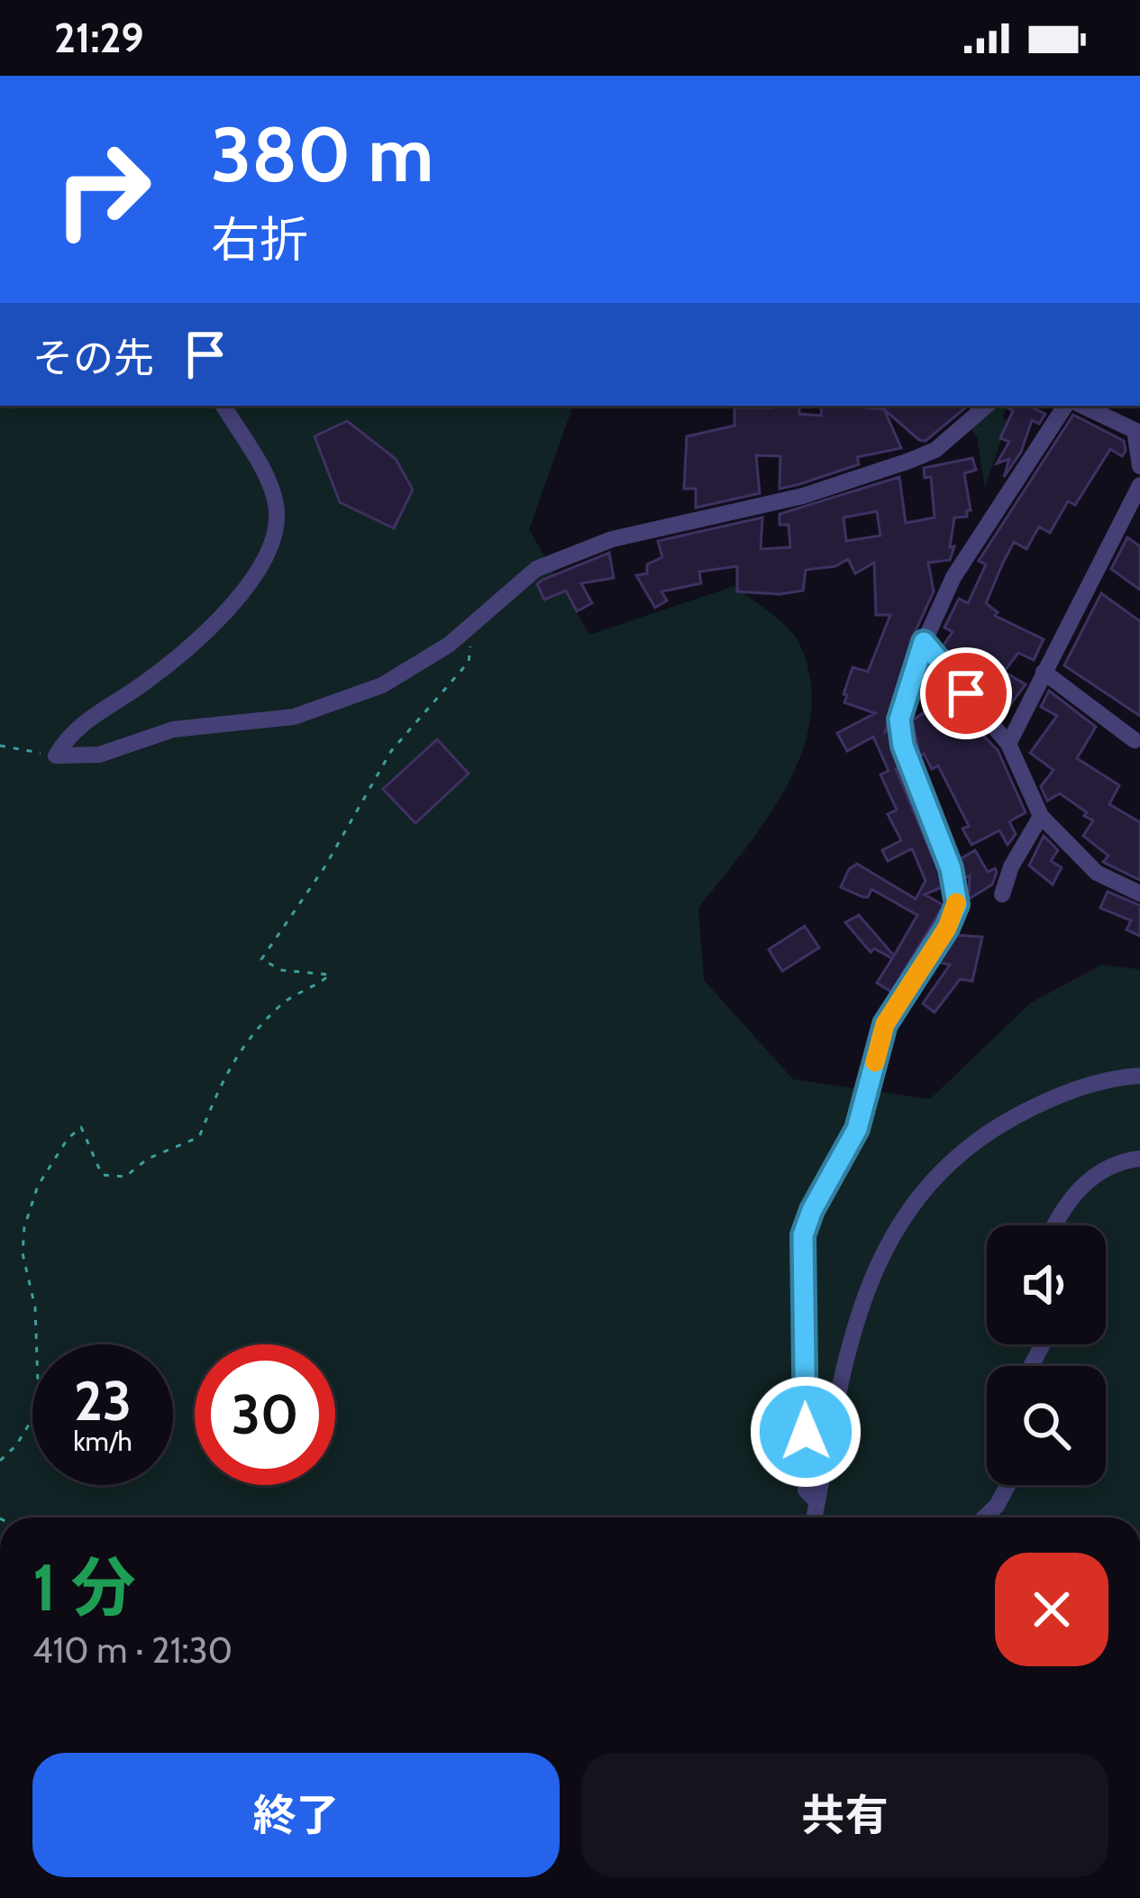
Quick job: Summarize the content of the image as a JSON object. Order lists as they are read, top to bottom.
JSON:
{
  "page": {
    "status": "21:29",
    "turn": ["380 m", "右折"],
    "then": "その先",
    "speed": "23 km/h",
    "limit": "30",
    "heading": ["1 分", "410 m · 21:30"],
    "buttons": ["終了", "共有"]
  }
}
